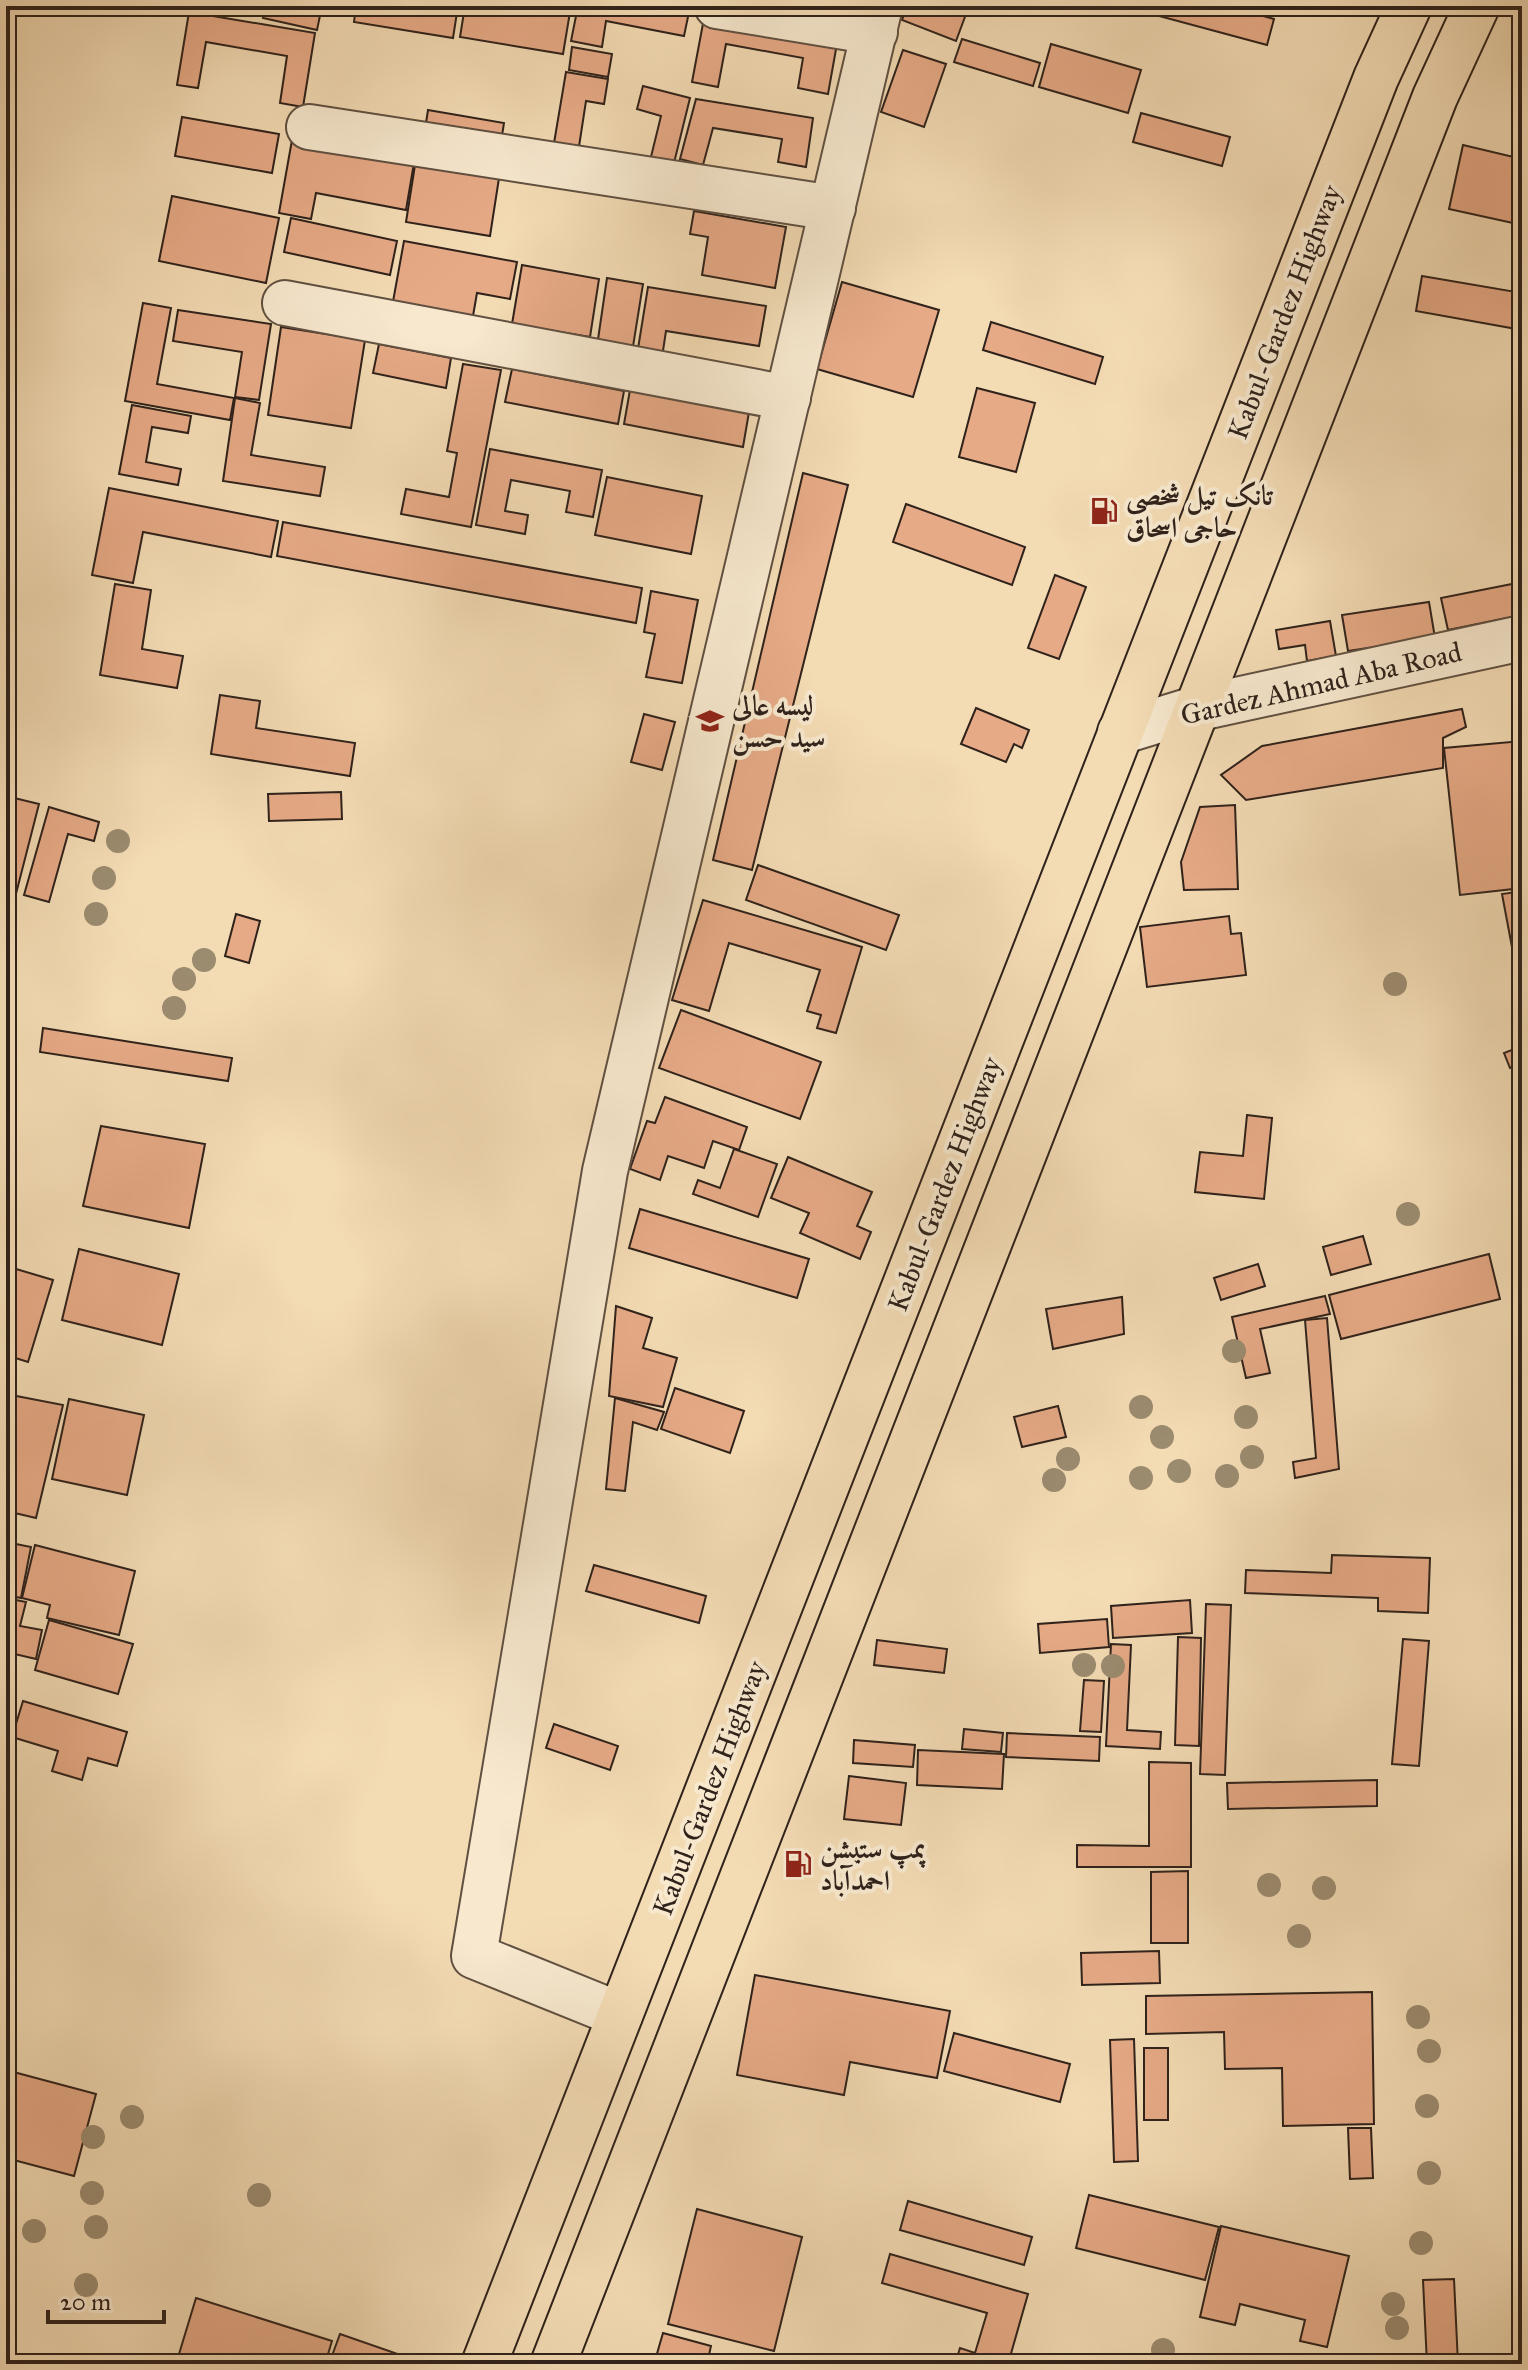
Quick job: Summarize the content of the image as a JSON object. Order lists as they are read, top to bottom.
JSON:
{
  "streets": {
    "highway": ["Kabul-Gardez Highway"],
    "street": ["Gardez Ahmad Aba Road"]
  },
  "crossings": [
    ["Kabul-Gardez Highway", "Gardez Ahmad Aba Road"]
  ],
  "places": {
    "fuel station": ["تانک تیل شخصی حاجی اسحاق", "پمپ ستیشن احمدآباد"],
    "school or university": ["لیسه عالی سید حسن"]
  },
  "scale_bar": "20 m"
}
